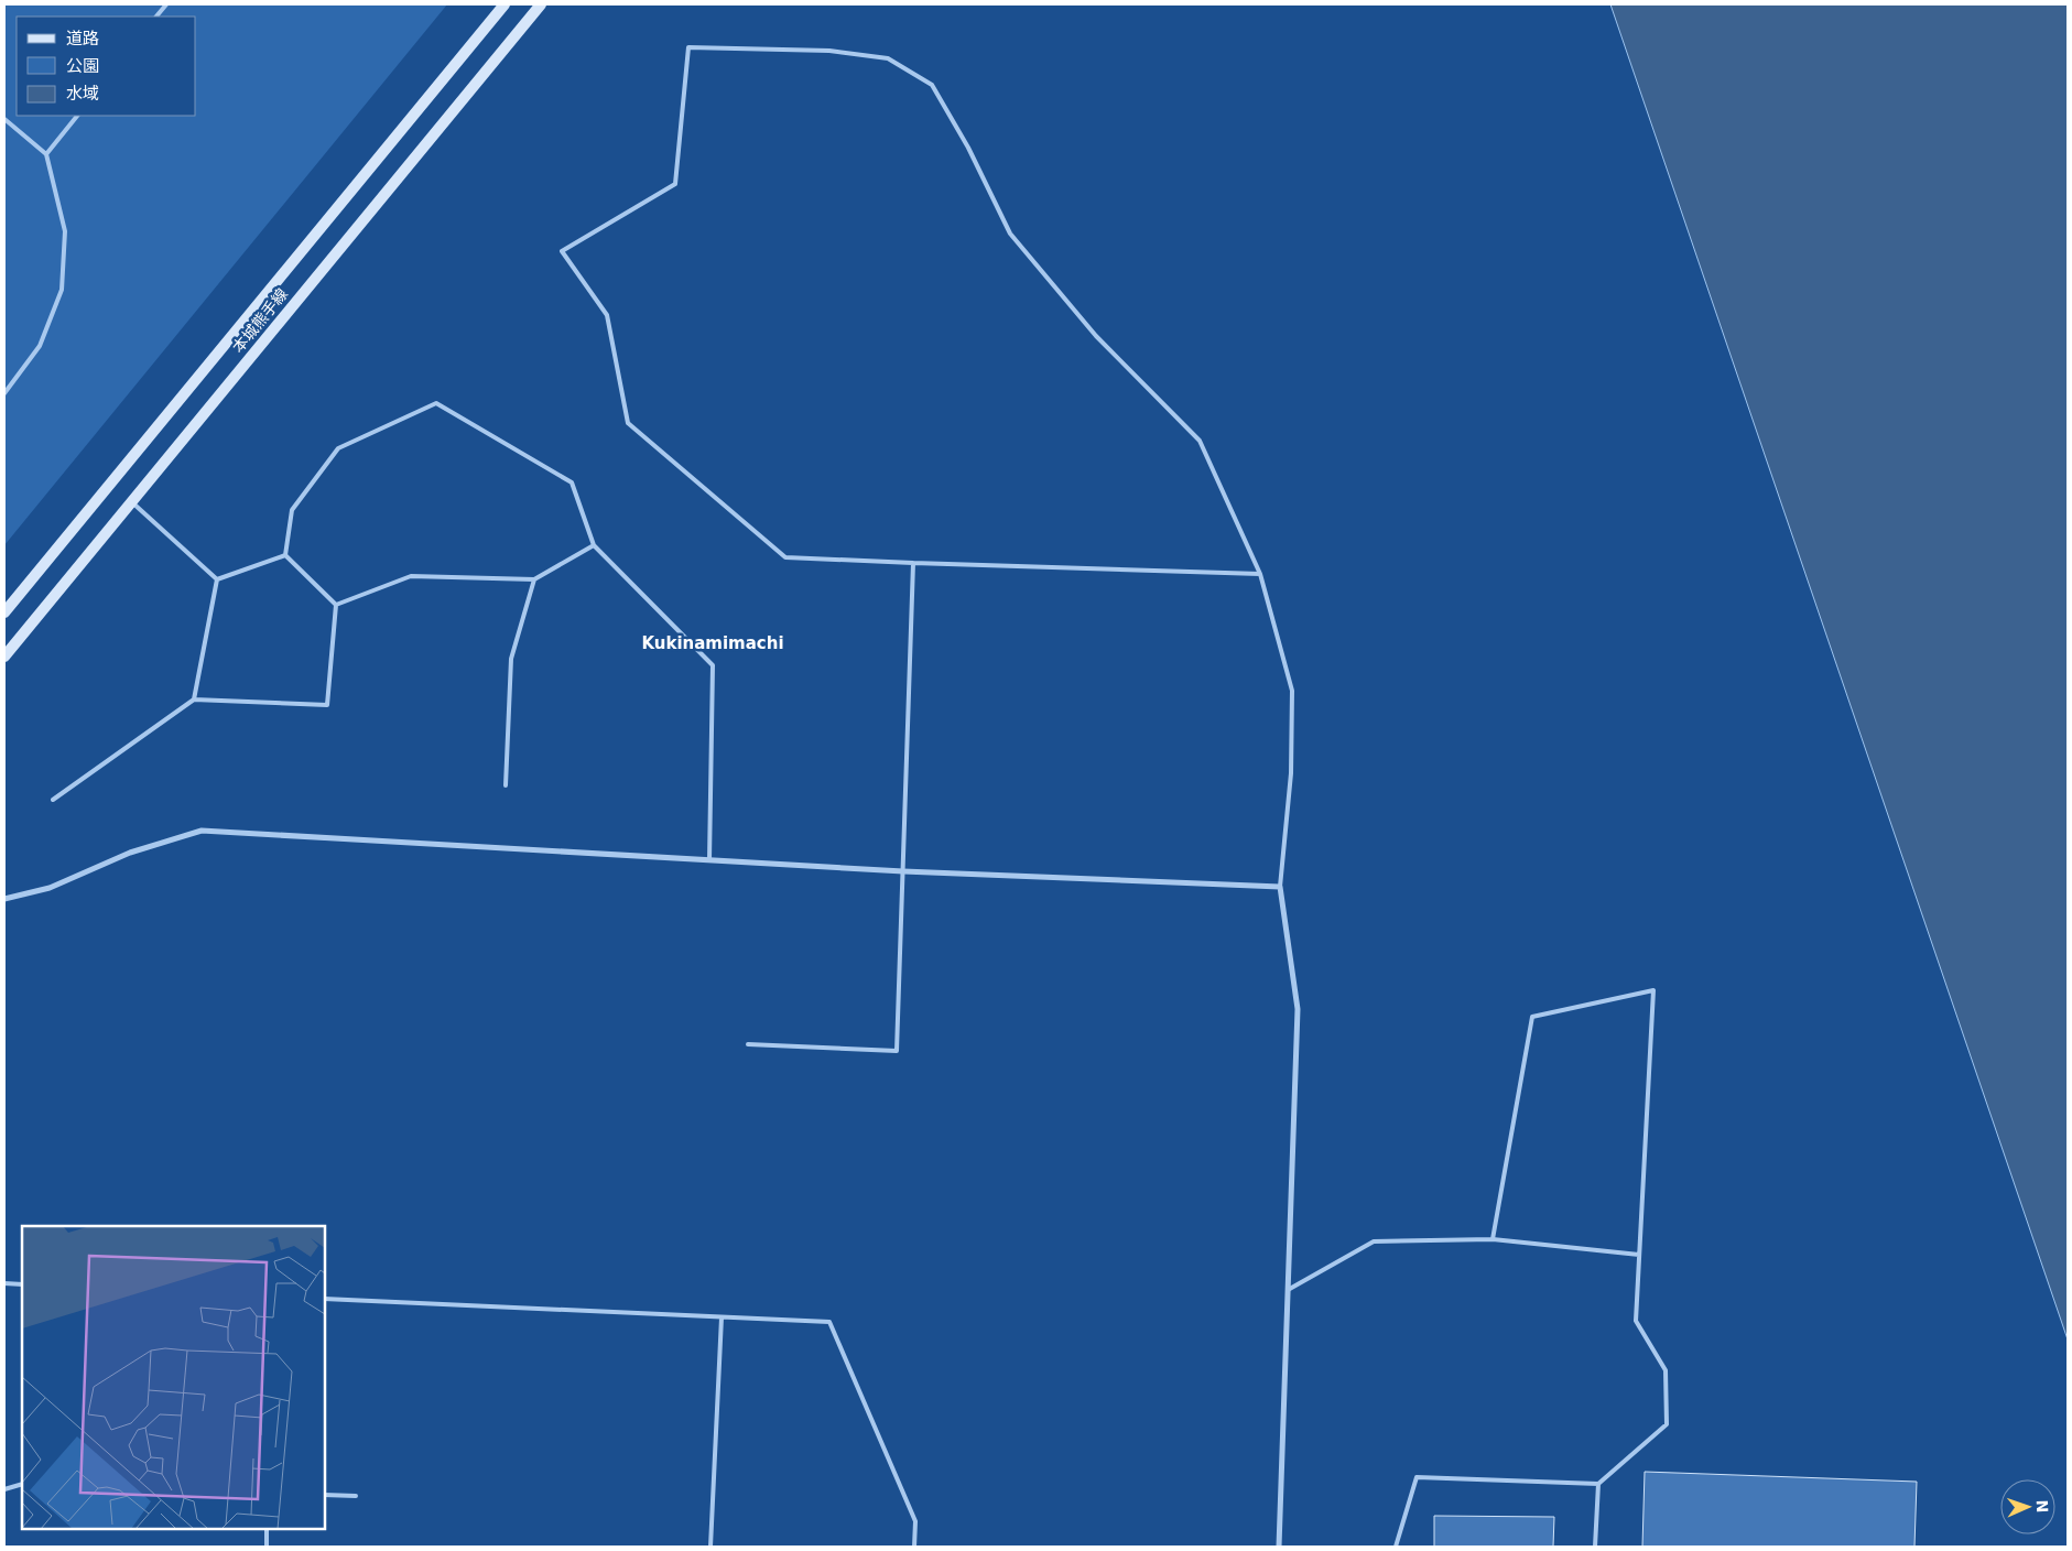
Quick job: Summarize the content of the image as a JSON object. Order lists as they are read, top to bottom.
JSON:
{
  "streets": {
    "main road": ["本城熊手線"]
  },
  "districts": ["Kukinamimachi"],
  "legend": ["道路", "公園", "水域"],
  "north": "right"
}
